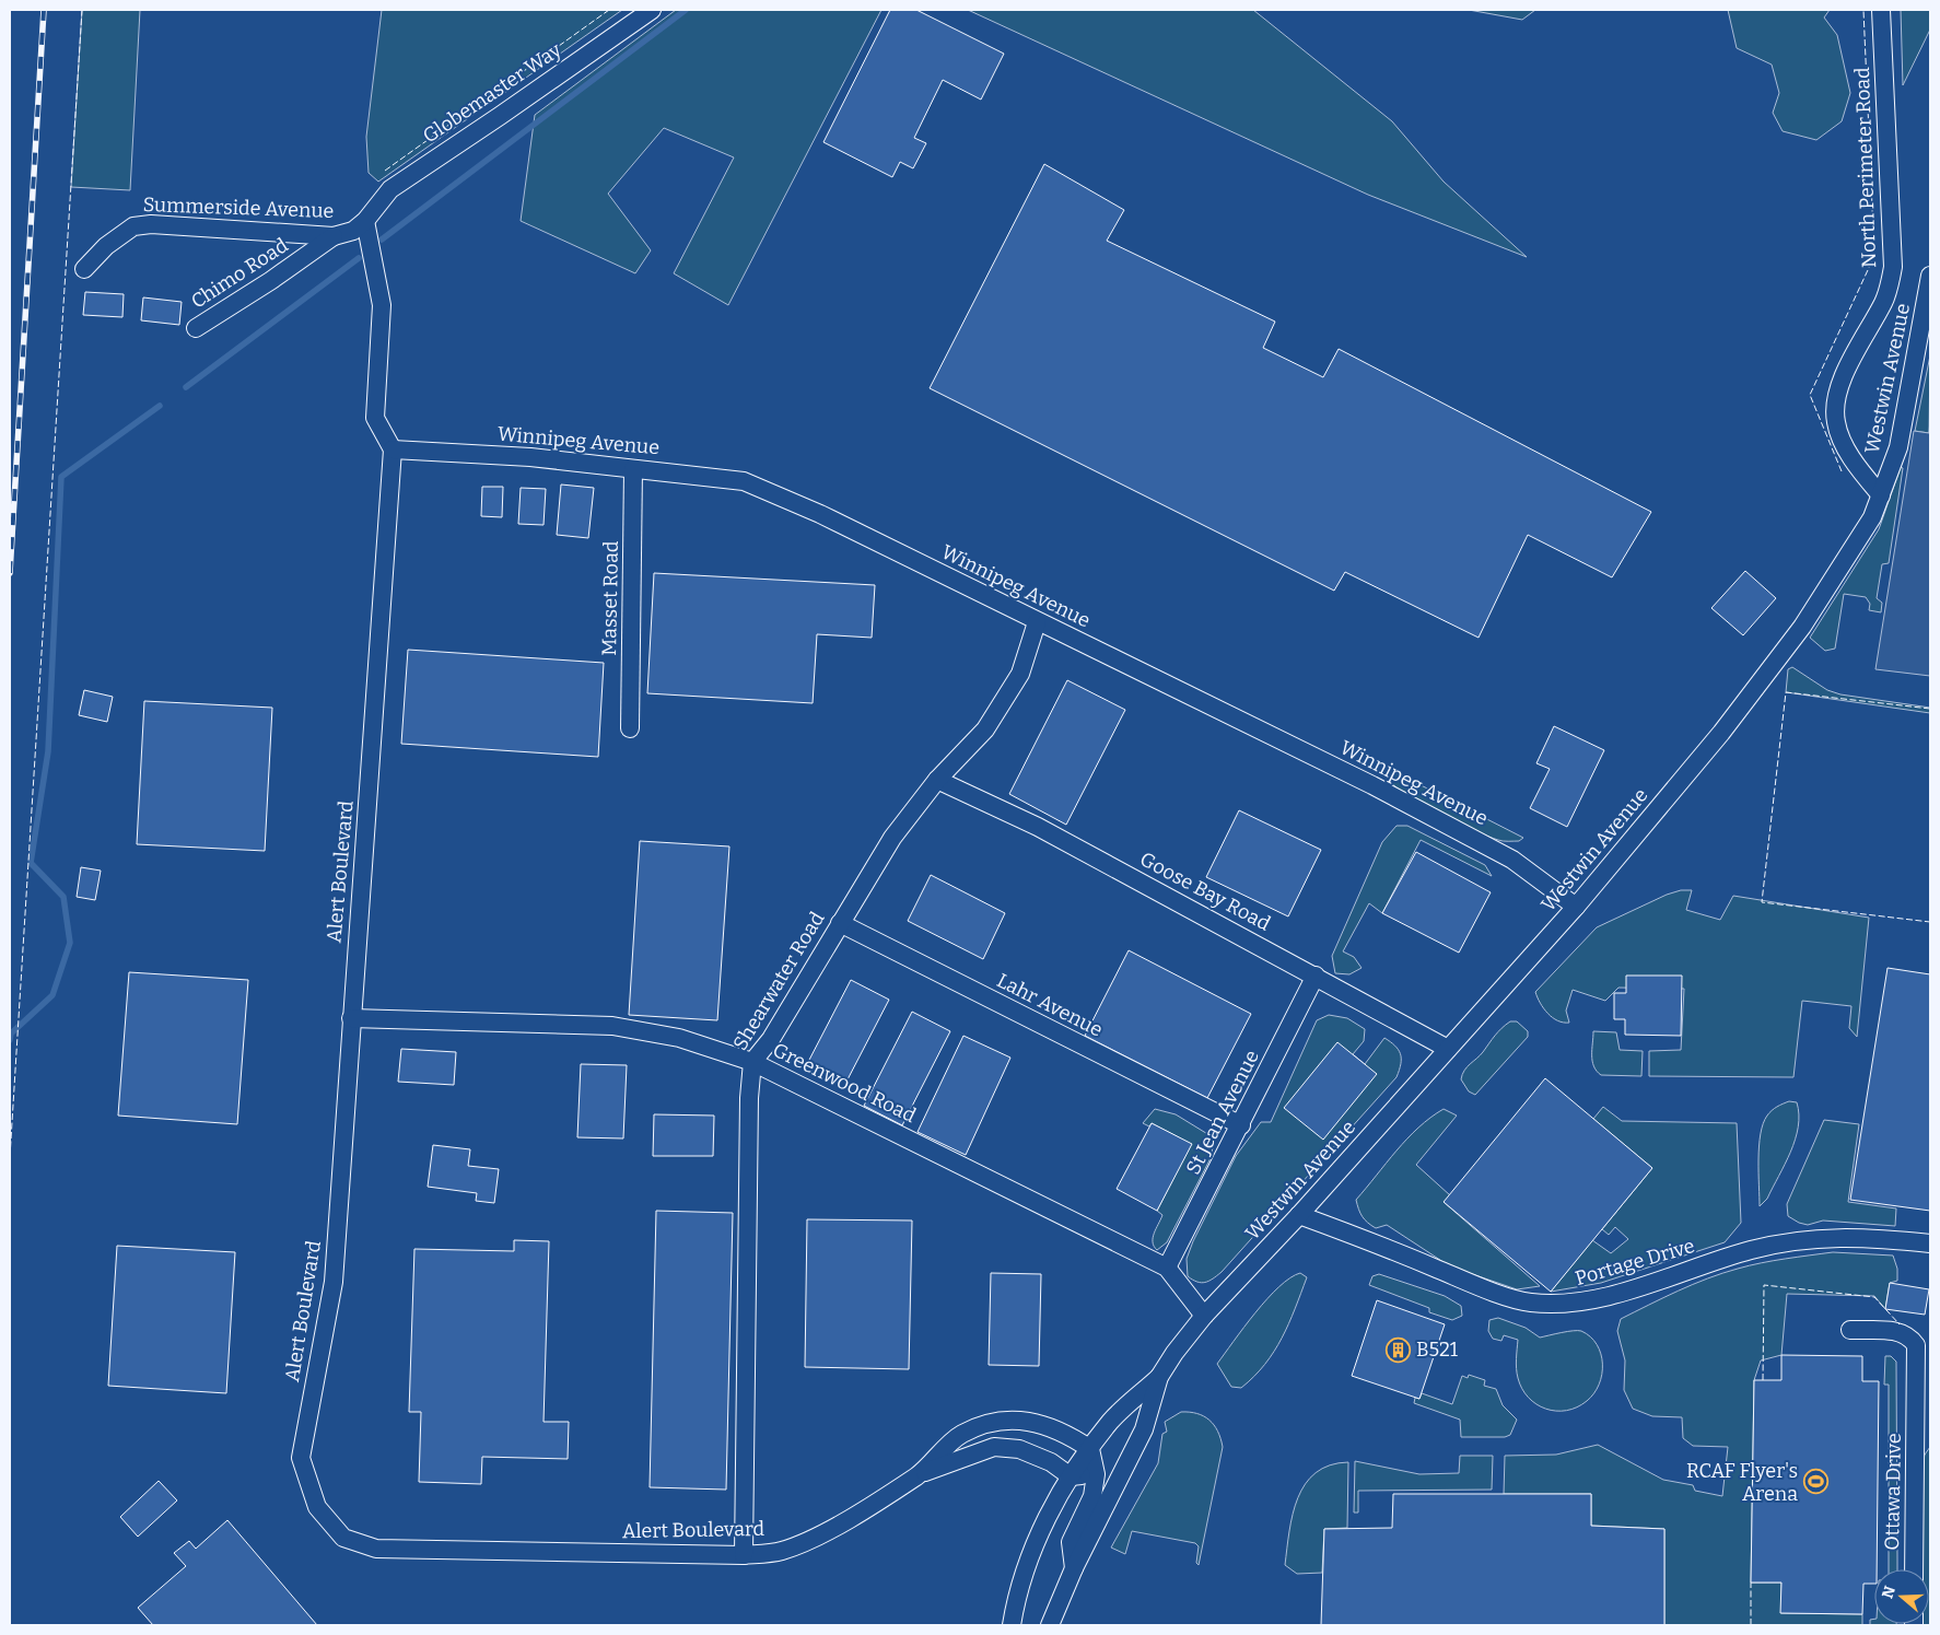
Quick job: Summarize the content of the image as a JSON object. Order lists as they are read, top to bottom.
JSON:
{
  "streets": {
    "street": [
      "Globemaster Way",
      "North Perimeter Road",
      "Summerside Avenue",
      "Chimo Road",
      "Westwin Avenue",
      "Winnipeg Avenue",
      "Masset Road",
      "Alert Boulevard",
      "Goose Bay Road",
      "Shearwater Road",
      "Lahr Avenue",
      "Greenwood Road",
      "St Jean Avenue",
      "Portage Drive",
      "Ottawa Drive"
    ]
  },
  "crossings": [
    ["Globemaster Way", "Summerside Avenue"],
    ["North Perimeter Road", "Westwin Avenue"],
    ["Summerside Avenue", "Chimo Road"],
    ["Westwin Avenue", "Winnipeg Avenue"],
    ["Westwin Avenue", "Alert Boulevard"],
    ["Westwin Avenue", "Goose Bay Road"],
    ["Westwin Avenue", "Greenwood Road"],
    ["Westwin Avenue", "Portage Drive"],
    ["Winnipeg Avenue", "Masset Road"],
    ["Winnipeg Avenue", "Alert Boulevard"],
    ["Winnipeg Avenue", "Shearwater Road"],
    ["Alert Boulevard", "Shearwater Road"],
    ["Alert Boulevard", "Greenwood Road"],
    ["Goose Bay Road", "Shearwater Road"],
    ["Goose Bay Road", "St Jean Avenue"],
    ["Shearwater Road", "Lahr Avenue"],
    ["Shearwater Road", "Greenwood Road"],
    ["Lahr Avenue", "St Jean Avenue"],
    ["Greenwood Road", "St Jean Avenue"]
  ],
  "places": {
    "building": ["B521"],
    "sports": ["RCAF Flyer's Arena"]
  },
  "north": "left"
}
